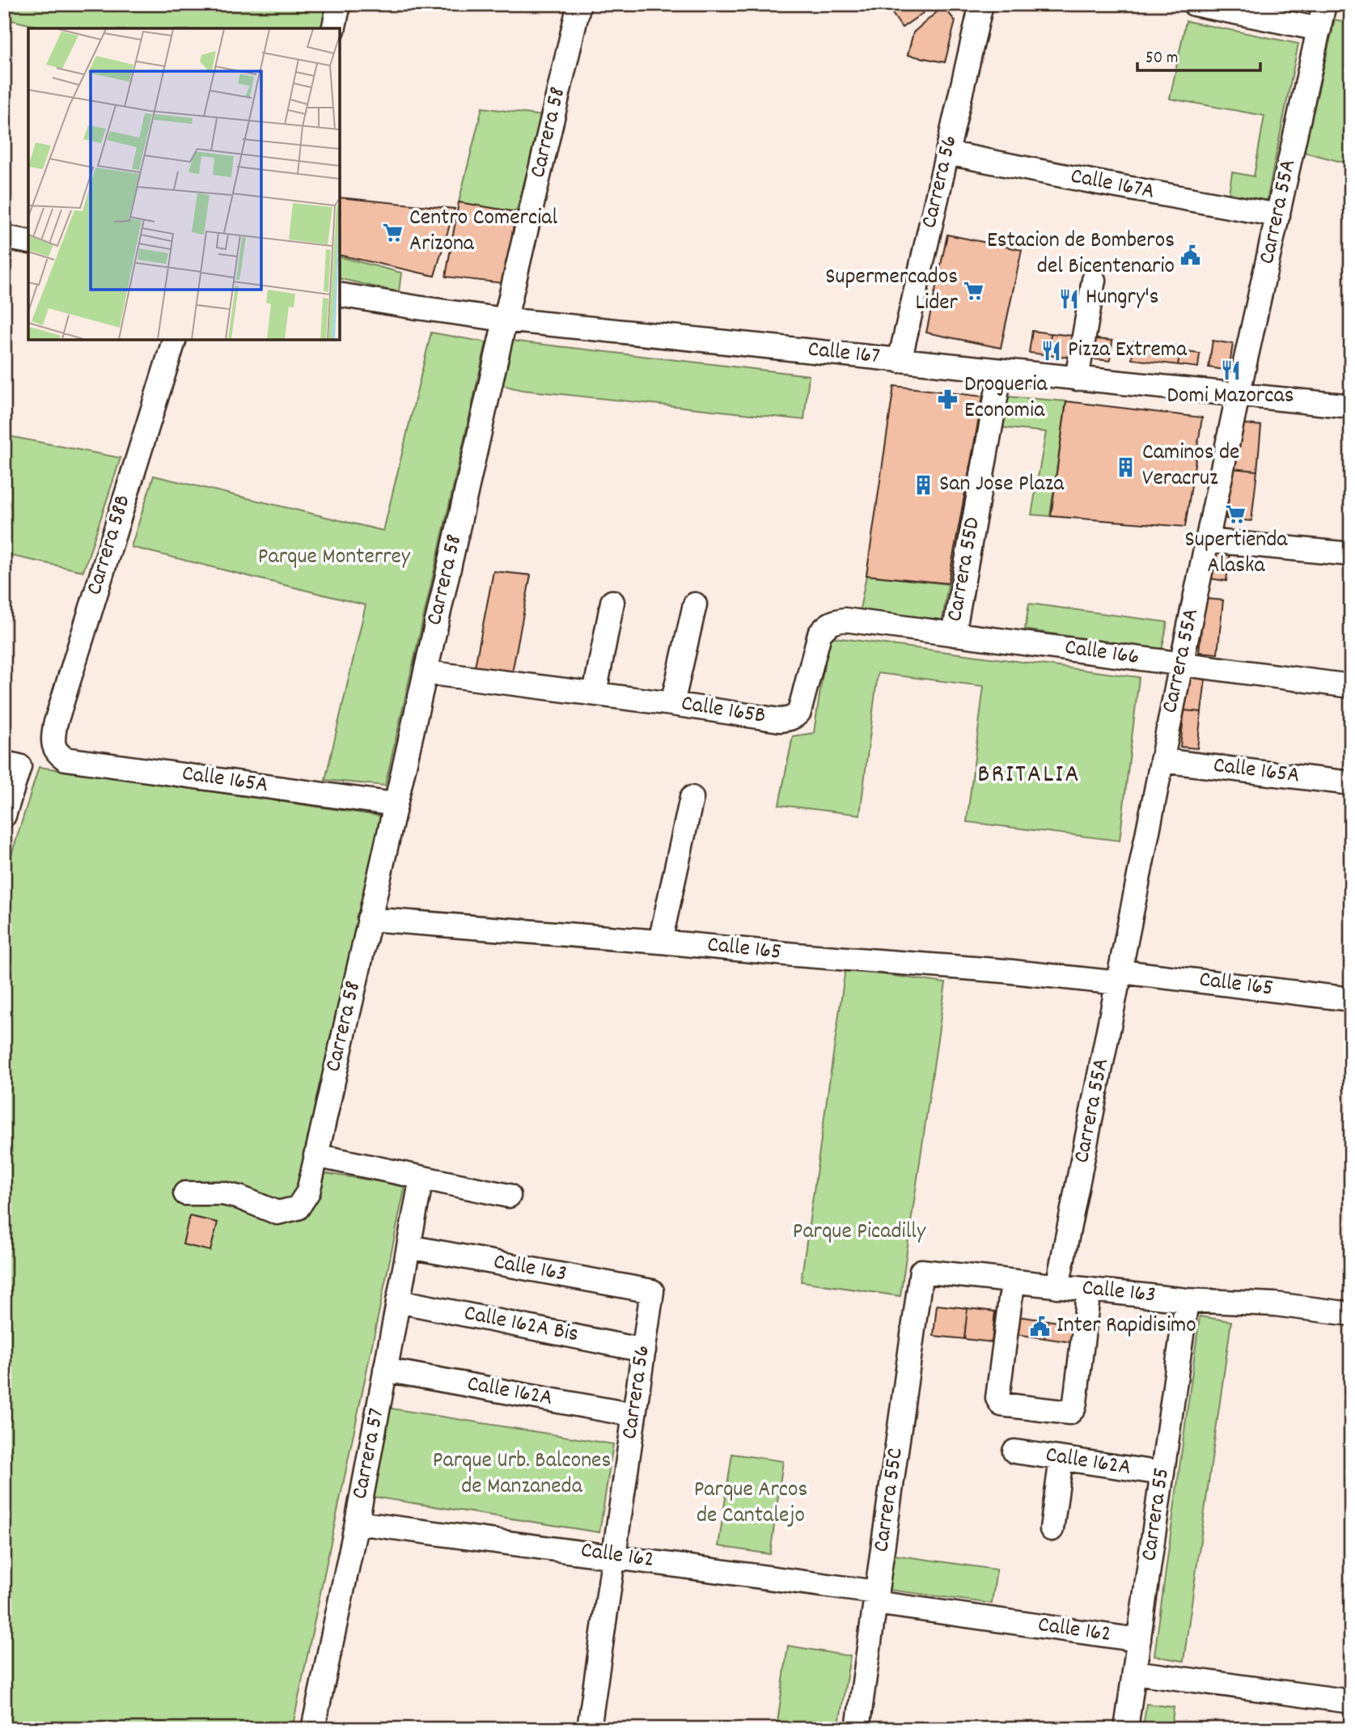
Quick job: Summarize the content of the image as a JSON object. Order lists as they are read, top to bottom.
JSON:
{
  "streets": {
    "street": [
      "Carrera 58",
      "Carrera 56",
      "Calle 167A",
      "Carrera 55A",
      "Calle 167",
      "Carrera 58B",
      "Carrera 55D",
      "Calle 166",
      "Calle 165B",
      "Calle 165A",
      "Calle 165",
      "Calle 163",
      "Calle 162A Bis",
      "Calle 162A",
      "Carrera 57",
      "Carrera 55C",
      "Carrera 55",
      "Calle 162"
    ]
  },
  "crossings": [
    ["Carrera 58", "Calle 167"],
    ["Carrera 58", "Calle 165B"],
    ["Carrera 58", "Calle 165A"],
    ["Carrera 58", "Calle 165"],
    ["Carrera 56", "Calle 167A"],
    ["Carrera 56", "Calle 167"],
    ["Carrera 56", "Calle 163"],
    ["Carrera 56", "Calle 162A Bis"],
    ["Carrera 56", "Calle 162A"],
    ["Carrera 56", "Calle 162"],
    ["Calle 167A", "Carrera 55A"],
    ["Carrera 55A", "Calle 167"],
    ["Carrera 55A", "Calle 166"],
    ["Carrera 55A", "Calle 165A"],
    ["Carrera 55A", "Calle 165"],
    ["Carrera 55A", "Calle 163"],
    ["Calle 167", "Carrera 55D"],
    ["Carrera 58B", "Calle 165A"],
    ["Carrera 55D", "Calle 166"],
    ["Carrera 55D", "Calle 165B"],
    ["Calle 166", "Calle 165B"],
    ["Calle 163", "Carrera 57"],
    ["Calle 163", "Carrera 55C"],
    ["Calle 163", "Carrera 55"],
    ["Calle 162A Bis", "Carrera 57"],
    ["Calle 162A", "Carrera 57"],
    ["Calle 162A", "Carrera 55"],
    ["Carrera 57", "Calle 162"],
    ["Carrera 55C", "Calle 162"],
    ["Carrera 55", "Calle 162"]
  ],
  "districts": ["BRITALIA"],
  "parks": [
    "Parque Monterrey",
    "Parque Picadilly",
    "Parque Urb. Balcones de Manzaneda",
    "Parque Arcos de Cantalejo"
  ],
  "places": {
    "supermarket": ["Centro Comercial Arizona", "Supermercados Lider", "Supertienda Alaska"],
    "public building": ["Estacion de Bomberos del Bicentenario", "Inter Rapidisimo"],
    "restaurant": ["Hungry's", "Pizza Extrema", "Domi Mazorcas"],
    "pharmacy": ["Drogueria Economia"],
    "building": ["Caminos de Veracruz", "San Jose Plaza"]
  },
  "scale_bar": "50 m"
}
